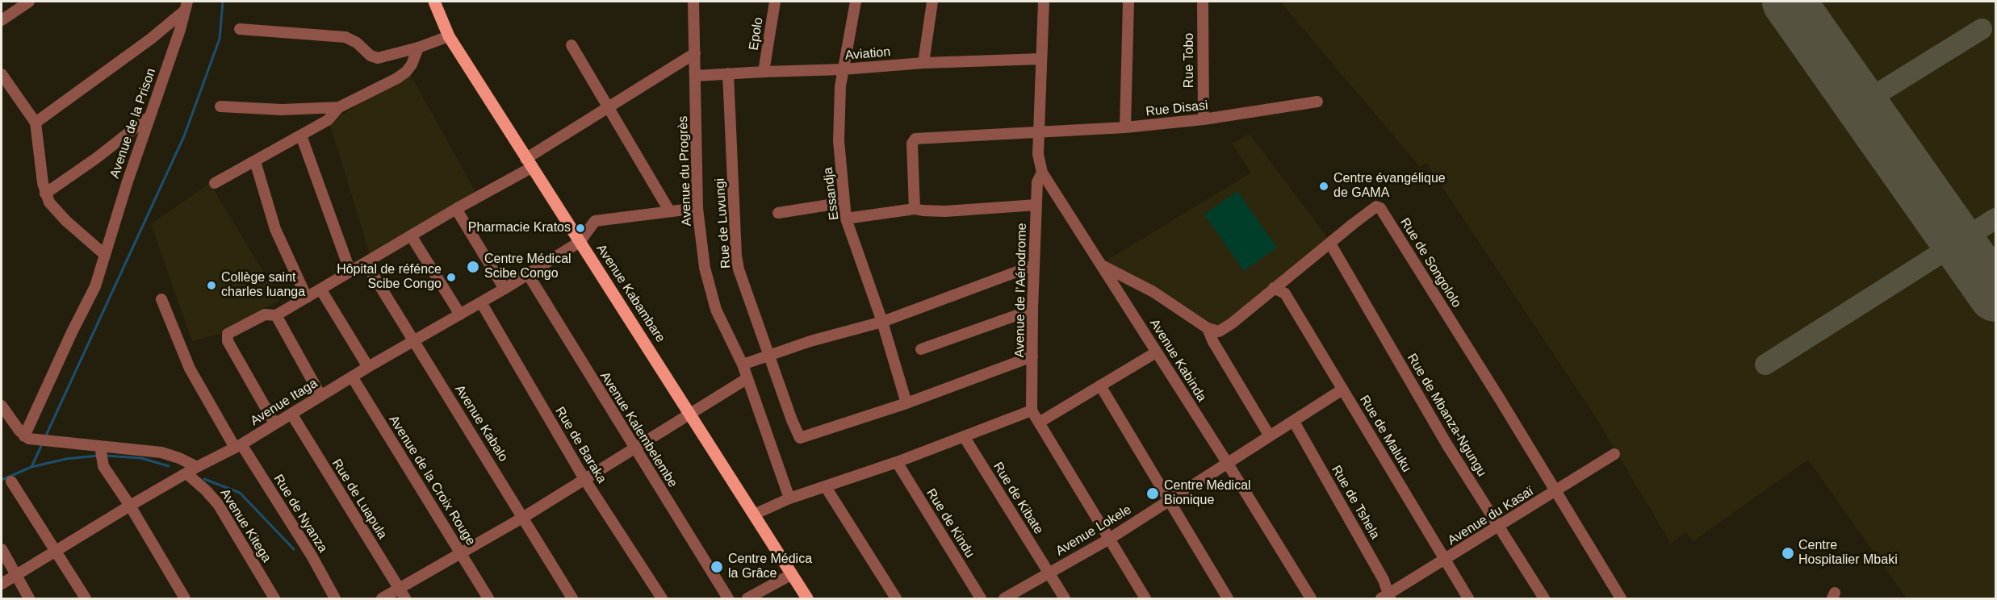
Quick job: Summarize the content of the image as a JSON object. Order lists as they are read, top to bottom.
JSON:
{
  "streets": {
    "main road": ["Avenue Kabambare"],
    "street": [
      "Epolo",
      "Aviation",
      "Rue Tobo",
      "Rue Disasi",
      "Avenue de la Prison",
      "Avenue du Progrès",
      "Essandja",
      "Rue de Luvungi",
      "Rue de Songololo",
      "Avenue de l’Aérodrome",
      "Avenue Kabinda",
      "Avenue Itaga",
      "Rue de Mbanza-Ngungu",
      "Avenue Kabalo",
      "Avenue Kalembelembe",
      "Rue de Maluku",
      "Rue de Baraka",
      "Avenue de la Croix Rouge",
      "Rue de Kibate",
      "Rue de Luapula",
      "Rue de Tshela",
      "Rue de Nyanza",
      "Avenue du Kasaï",
      "Rue de Kindu",
      "Avenue Kitega",
      "Avenue Lokele"
    ]
  },
  "crossings": [
    ["Epolo", "Aviation"],
    ["Aviation", "Avenue du Progrès"],
    ["Aviation", "Essandja"],
    ["Aviation", "Rue de Luvungi"],
    ["Rue Tobo", "Rue Disasi"],
    ["Rue Disasi", "Avenue Kabinda"],
    ["Essandja", "Rue de Luvungi"],
    ["Rue de Songololo", "Rue de Mbanza-Ngungu"],
    ["Rue de Songololo", "Rue de Maluku"],
    ["Rue de Songololo", "Avenue du Kasaï"],
    ["Avenue de l’Aérodrome", "Avenue Kabinda"],
    ["Avenue Kabambare", "Avenue Itaga"],
    ["Avenue Kabinda", "Avenue Lokele"],
    ["Avenue Itaga", "Avenue Kabalo"],
    ["Avenue Itaga", "Avenue Kalembelembe"],
    ["Avenue Itaga", "Rue de Baraka"],
    ["Avenue Itaga", "Avenue de la Croix Rouge"],
    ["Avenue Itaga", "Rue de Luapula"],
    ["Avenue Itaga", "Rue de Nyanza"],
    ["Avenue Itaga", "Avenue Kitega"],
    ["Rue de Mbanza-Ngungu", "Avenue du Kasaï"],
    ["Rue de Maluku", "Avenue du Kasaï"],
    ["Rue de Maluku", "Avenue Lokele"],
    ["Rue de Kibate", "Avenue Lokele"],
    ["Rue de Tshela", "Avenue du Kasaï"],
    ["Rue de Tshela", "Avenue Lokele"]
  ],
  "places": [
    "Centre évangélique de GAMA",
    "Pharmacie Kratos",
    "Centre Médical Scibe Congo",
    "Hôpital de réfénce Scibe Congo",
    "Collège saint charles luanga",
    "Centre Médical Bionique",
    "Centre Hospitalier Mbaki",
    "Centre Médica la Grâce"
  ]
}
